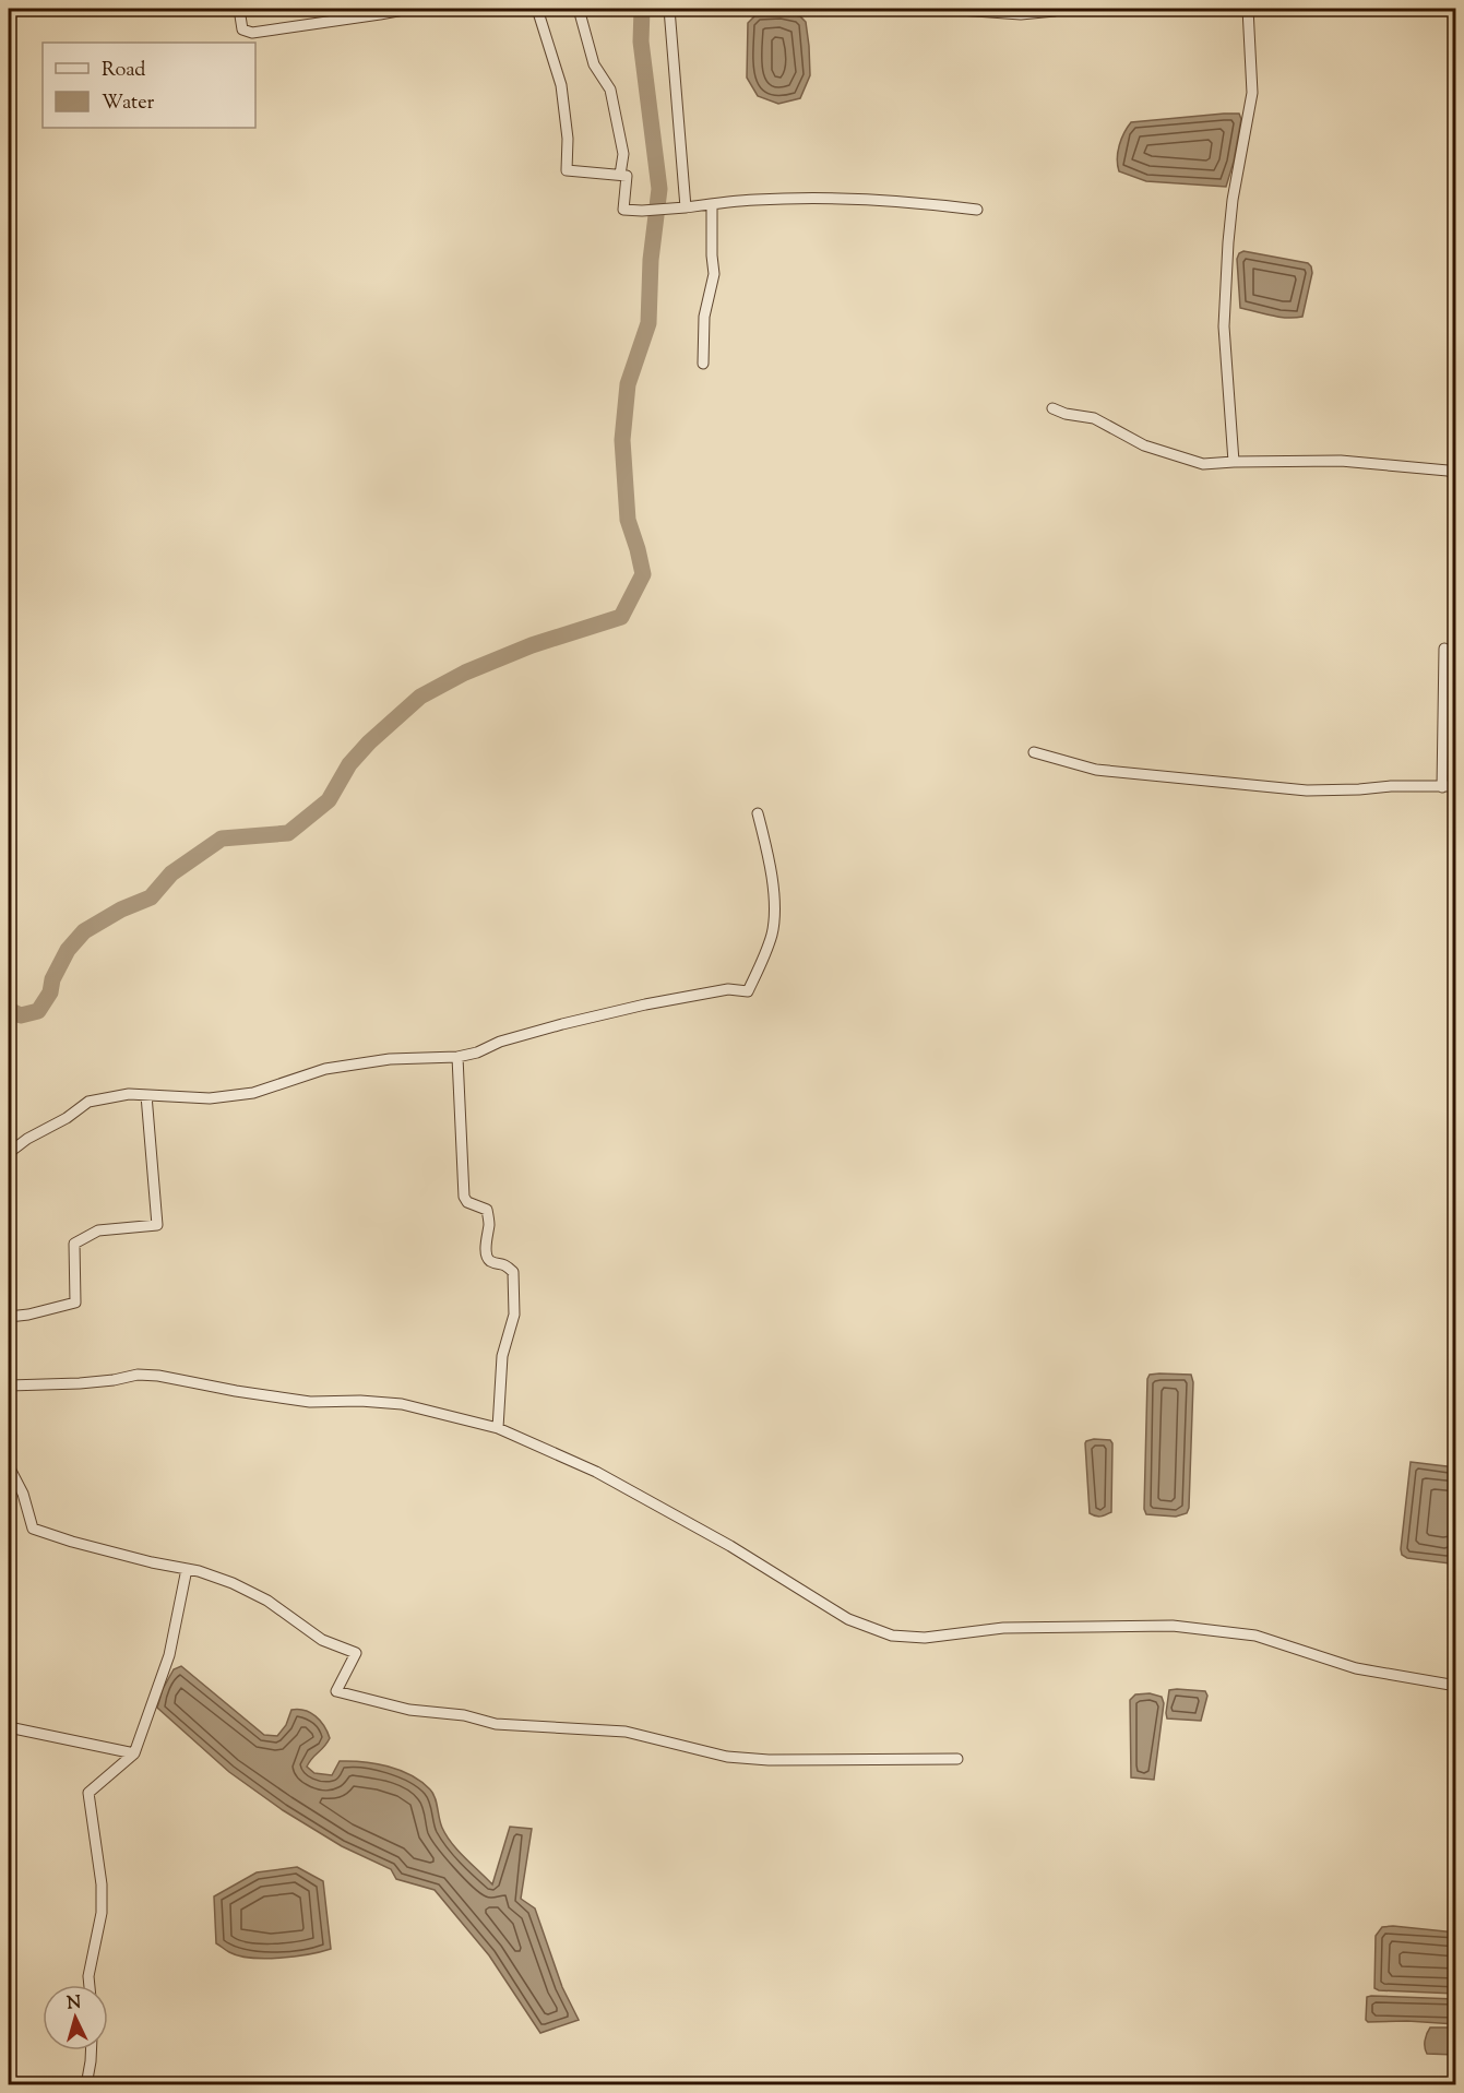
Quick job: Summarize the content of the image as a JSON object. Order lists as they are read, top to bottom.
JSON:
{
  "legend": ["Road", "Water"],
  "north": "top"
}
